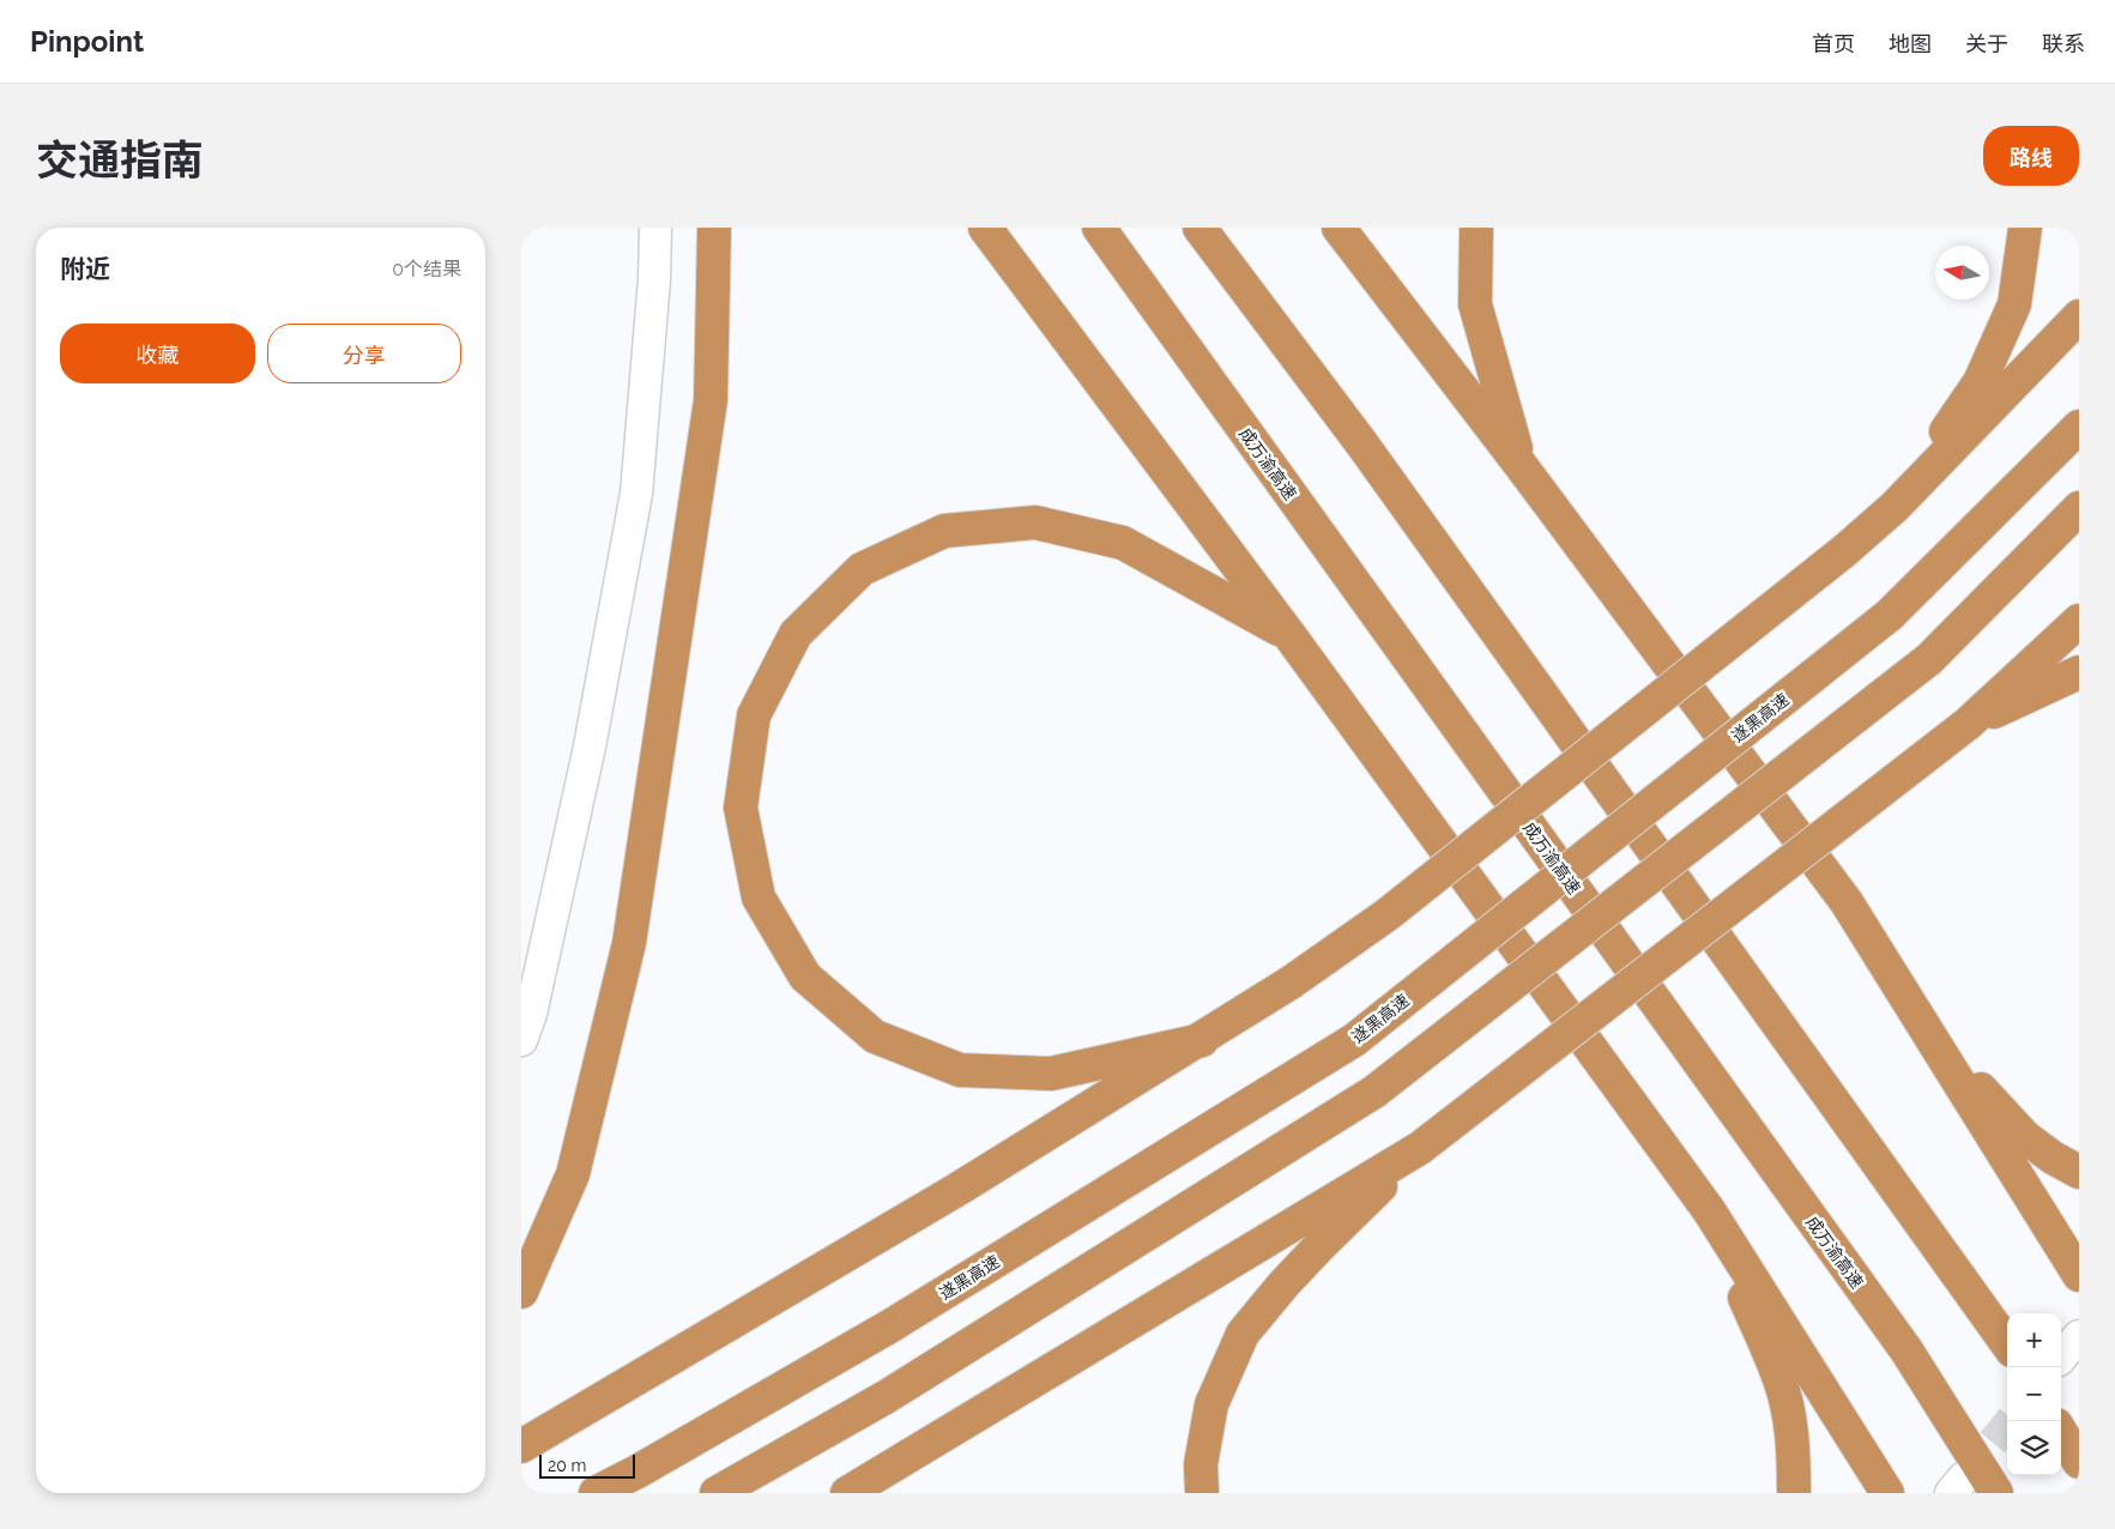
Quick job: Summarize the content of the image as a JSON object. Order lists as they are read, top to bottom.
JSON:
{
  "streets": {
    "highway": ["成万渝高速", "遂黑高速"]
  },
  "scale_bar": "20 m",
  "north": "left",
  "page": {
    "header": "Pinpoint",
    "nav": [
      "首页",
      "地图",
      "关于",
      "联系"
    ],
    "title": "交通指南",
    "buttons": [
      "路线",
      ["收藏", "分享"]
    ],
    "heading": ["附近", "0个结果"],
    "map_buttons": ["+", "−"],
    "scale": "20 m"
  }
}
